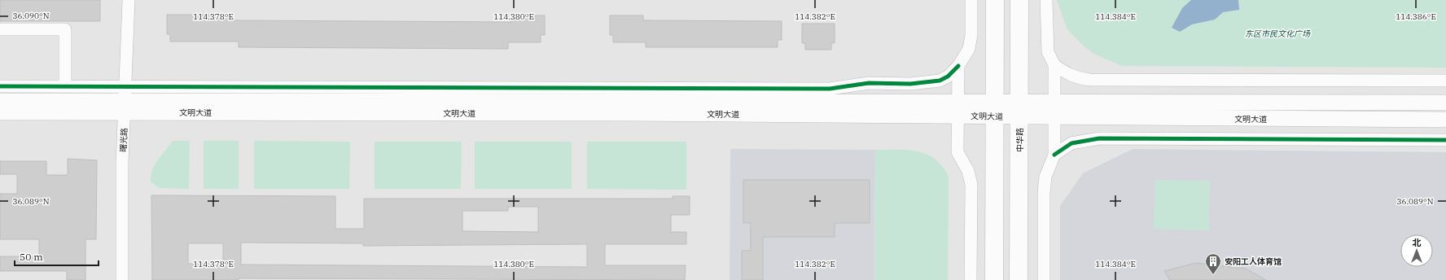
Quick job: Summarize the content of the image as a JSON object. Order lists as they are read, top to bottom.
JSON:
{
  "streets": {
    "highway": ["中华路"],
    "main road": ["文明大道"],
    "street": ["曙光路"]
  },
  "crossings": [
    ["文明大道", "曙光路"],
    ["文明大道", "中华路"]
  ],
  "parks": ["东区市民文化广场"],
  "places": {
    "building": ["安阳工人体育馆"]
  },
  "scale_bar": "50 m",
  "north": "top",
  "coordinates": [
    "36.090°N",
    "114.378°E",
    "114.380°E",
    "114.382°E",
    "114.384°E",
    "114.386°E",
    "36.089°N"
  ]
}
